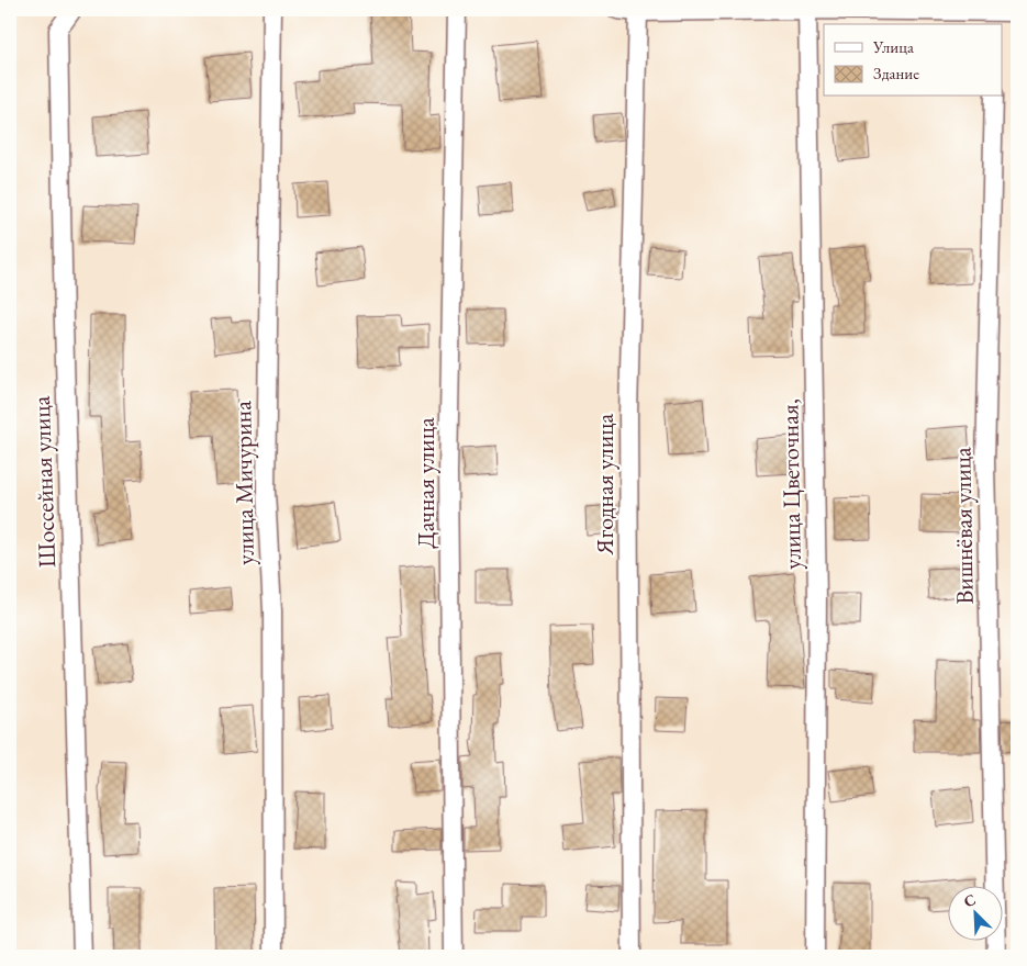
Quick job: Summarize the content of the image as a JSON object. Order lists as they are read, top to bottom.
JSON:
{
  "streets": {
    "street": [
      "Шоссейная улица",
      "улица Мичурина",
      "Дачная улица",
      "Ягодная улица",
      "улица Цветочная,",
      "Вишнёвая улица"
    ]
  },
  "legend": ["Улица", "Здание"],
  "north": "top left"
}
